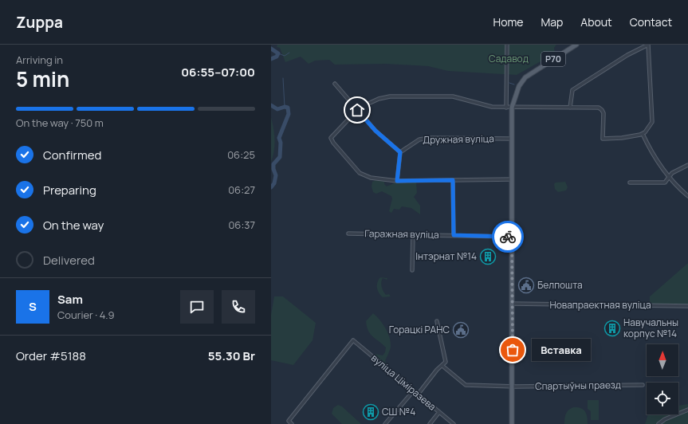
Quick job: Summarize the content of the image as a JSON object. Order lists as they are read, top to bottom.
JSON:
{
  "streets": {
    "main road": ["Р70"],
    "street": [
      "Дружная вуліца",
      "Гаражная вуліца",
      "Новапраектная вуліца",
      "вуліца Ціміразева",
      "Спартыўны праезд"
    ]
  },
  "crossings": [
    ["Р70", "Дружная вуліца"],
    ["Р70", "Гаражная вуліца"],
    ["Р70", "Новапраектная вуліца"],
    ["Р70", "Спартыўны праезд"]
  ],
  "parks": ["Садавод"],
  "places": {
    "building": ["Інтэрнат №14", "Навучальны корпус №14", "СШ №4"],
    "public building": ["Белпошта", "Горацкі РАНС"],
    "other": ["Вставка"]
  },
  "north": "top",
  "page": {
    "header": "Zuppa",
    "nav": [
      "Home",
      "Map",
      "About",
      "Contact"
    ],
    "heading": ["5 min", "Arriving in", "06:55–07:00"],
    "panel": [
      "Sam",
      "Courier · 4.9",
      "Order #5188",
      "55.30 Br"
    ],
    "bar": "On the way · 750 m",
    "list": [
      ["Confirmed", "06:25"],
      ["Preparing", "06:27"],
      ["On the way", "06:37"],
      "Delivered"
    ],
    "round": "S",
    "bubble": "Вставка"
  }
}
